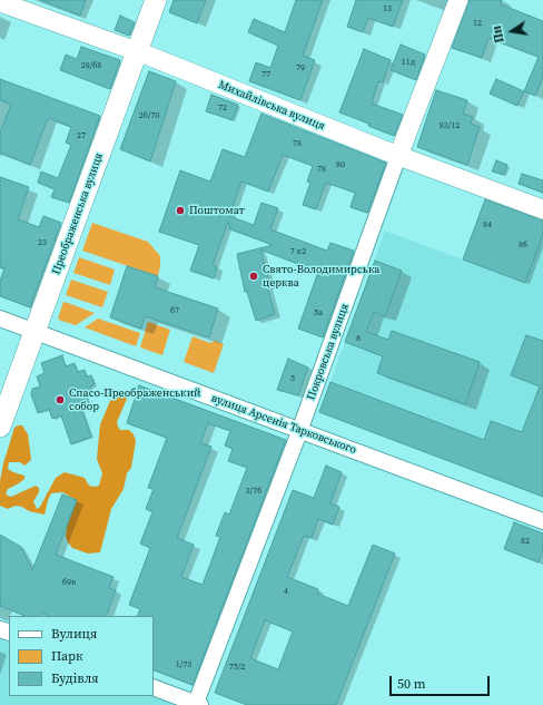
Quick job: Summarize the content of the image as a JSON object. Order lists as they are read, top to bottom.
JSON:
{
  "streets": {
    "main road": ["Преображенська вулиця"],
    "street": ["Михайлівська вулиця", "Покровська вулиця", "вулиця Арсенія Тарковського"]
  },
  "crossings": [
    ["Михайлівська вулиця", "Преображенська вулиця"],
    ["Михайлівська вулиця", "Покровська вулиця"],
    ["Преображенська вулиця", "вулиця Арсенія Тарковського"],
    ["Покровська вулиця", "вулиця Арсенія Тарковського"]
  ],
  "places": ["Поштомат", "Свято-Володимирська церква", "Спасо-Преображенський собор"],
  "house_numbers": [
    "13",
    "12",
    "11д",
    "29/68",
    "79",
    "77",
    "72",
    "26/70",
    "83/12",
    "27",
    "78",
    "80",
    "78",
    "84",
    "23",
    "86",
    "7 к2",
    "67",
    "5а",
    "8",
    "5",
    "3/76",
    "82",
    "69в",
    "4",
    "1/73",
    "75/2"
  ],
  "legend": ["Вулиця", "Парк", "Будівля"],
  "scale_bar": "50 m",
  "north": "left"
}
